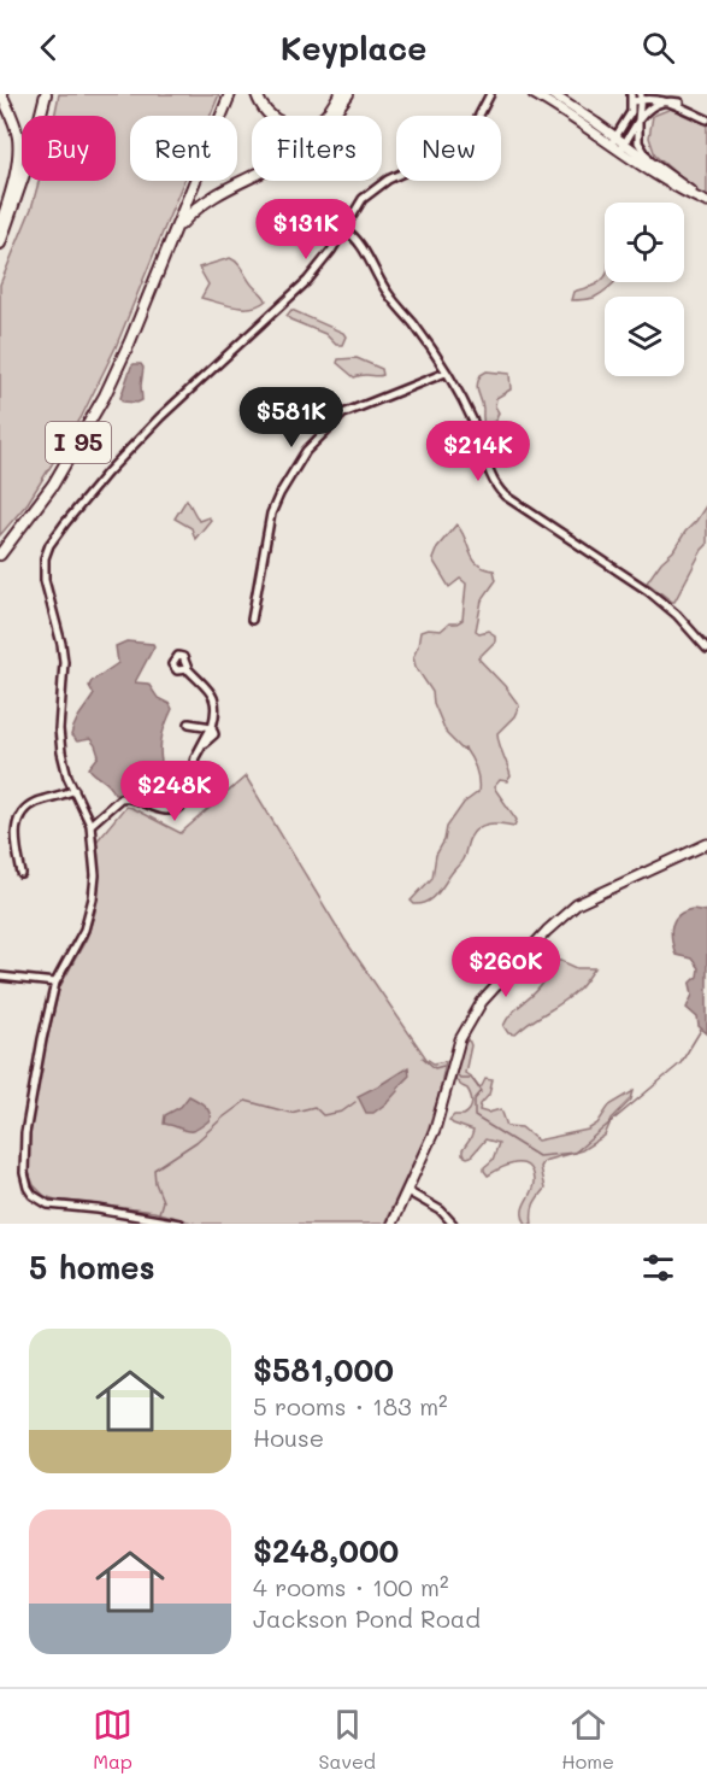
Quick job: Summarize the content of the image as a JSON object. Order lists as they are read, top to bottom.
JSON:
{
  "streets": {
    "highway": ["I 95"]
  },
  "page": {
    "header": "Keyplace",
    "chip": [
      "Buy",
      "Rent",
      "Filters",
      "New"
    ],
    "price": [
      "$131K",
      "$581K",
      "$214K",
      "$248K",
      "$260K"
    ],
    "heading": "5 homes",
    "list": [
      {
        "name": "$581,000",
        "note": "5 rooms · 183 m² · House"
      },
      {
        "name": "$248,000",
        "note": "4 rooms · 100 m² · Jackson Pond Road"
      }
    ],
    "tabs": ["Map", "Saved", "Home"]
  }
}
